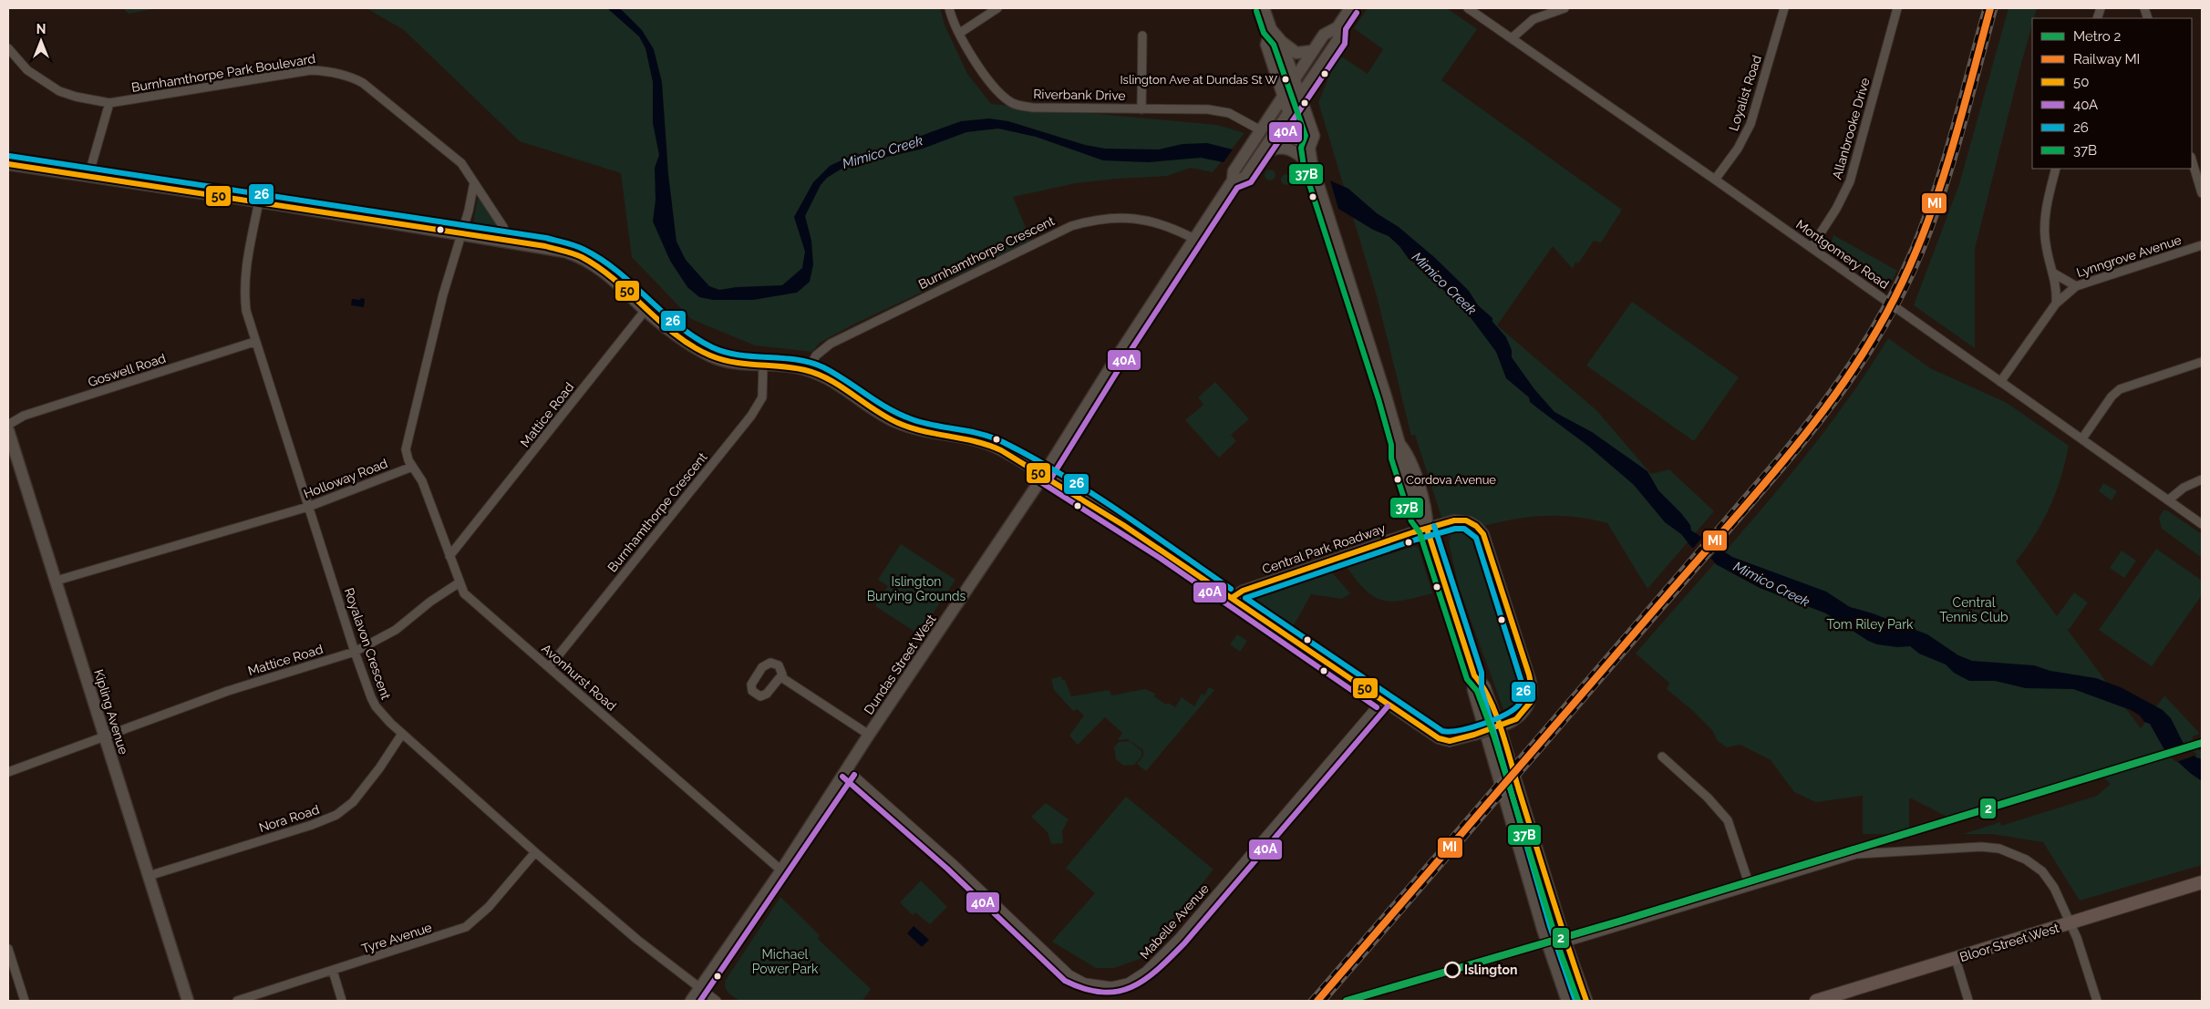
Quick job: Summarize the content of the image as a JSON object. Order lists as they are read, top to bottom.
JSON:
{
  "streets": {
    "main road": ["Dundas Street West", "Kipling Avenue", "Bloor Street West"],
    "street": [
      "Burnhamthorpe Park Boulevard",
      "Loyalist Road",
      "Riverbank Drive",
      "Allanbrooke Drive",
      "Burnhamthorpe Crescent",
      "Montgomery Road",
      "Lynngrove Avenue",
      "Goswell Road",
      "Mattice Road",
      "Holloway Road",
      "Central Park Roadway",
      "Royalavon Crescent",
      "Avonhurst Road",
      "Nora Road",
      "Mabelle Avenue",
      "Tyre Avenue"
    ]
  },
  "crossings": [
    ["Loyalist Road", "Montgomery Road"],
    ["Riverbank Drive", "Dundas Street West"],
    ["Allanbrooke Drive", "Montgomery Road"],
    ["Burnhamthorpe Crescent", "Dundas Street West"],
    ["Burnhamthorpe Crescent", "Avonhurst Road"],
    ["Montgomery Road", "Lynngrove Avenue"],
    ["Goswell Road", "Royalavon Crescent"],
    ["Mattice Road", "Royalavon Crescent"],
    ["Mattice Road", "Avonhurst Road"],
    ["Mattice Road", "Kipling Avenue"],
    ["Holloway Road", "Royalavon Crescent"],
    ["Holloway Road", "Avonhurst Road"],
    ["Holloway Road", "Kipling Avenue"],
    ["Royalavon Crescent", "Dundas Street West"],
    ["Royalavon Crescent", "Nora Road"],
    ["Royalavon Crescent", "Tyre Avenue"],
    ["Dundas Street West", "Avonhurst Road"],
    ["Dundas Street West", "Mabelle Avenue"],
    ["Kipling Avenue", "Nora Road"]
  ],
  "water": ["Mimico Creek"],
  "parks": [
    "Islington Burying Grounds",
    "Central Tennis Club",
    "Tom Riley Park",
    "Michael Power Park"
  ],
  "places": ["Islington Ave at Dundas St W", "Cordova Avenue", "Islington"],
  "lines": [
    "rail line MI",
    "transit line 37B",
    "transit line 40A",
    "transit line 26",
    "transit line 50",
    "metro line 2"
  ],
  "legend": [
    "Metro 2",
    "Railway MI",
    "50",
    "40A",
    "26",
    "37B"
  ],
  "north": "top"
}
